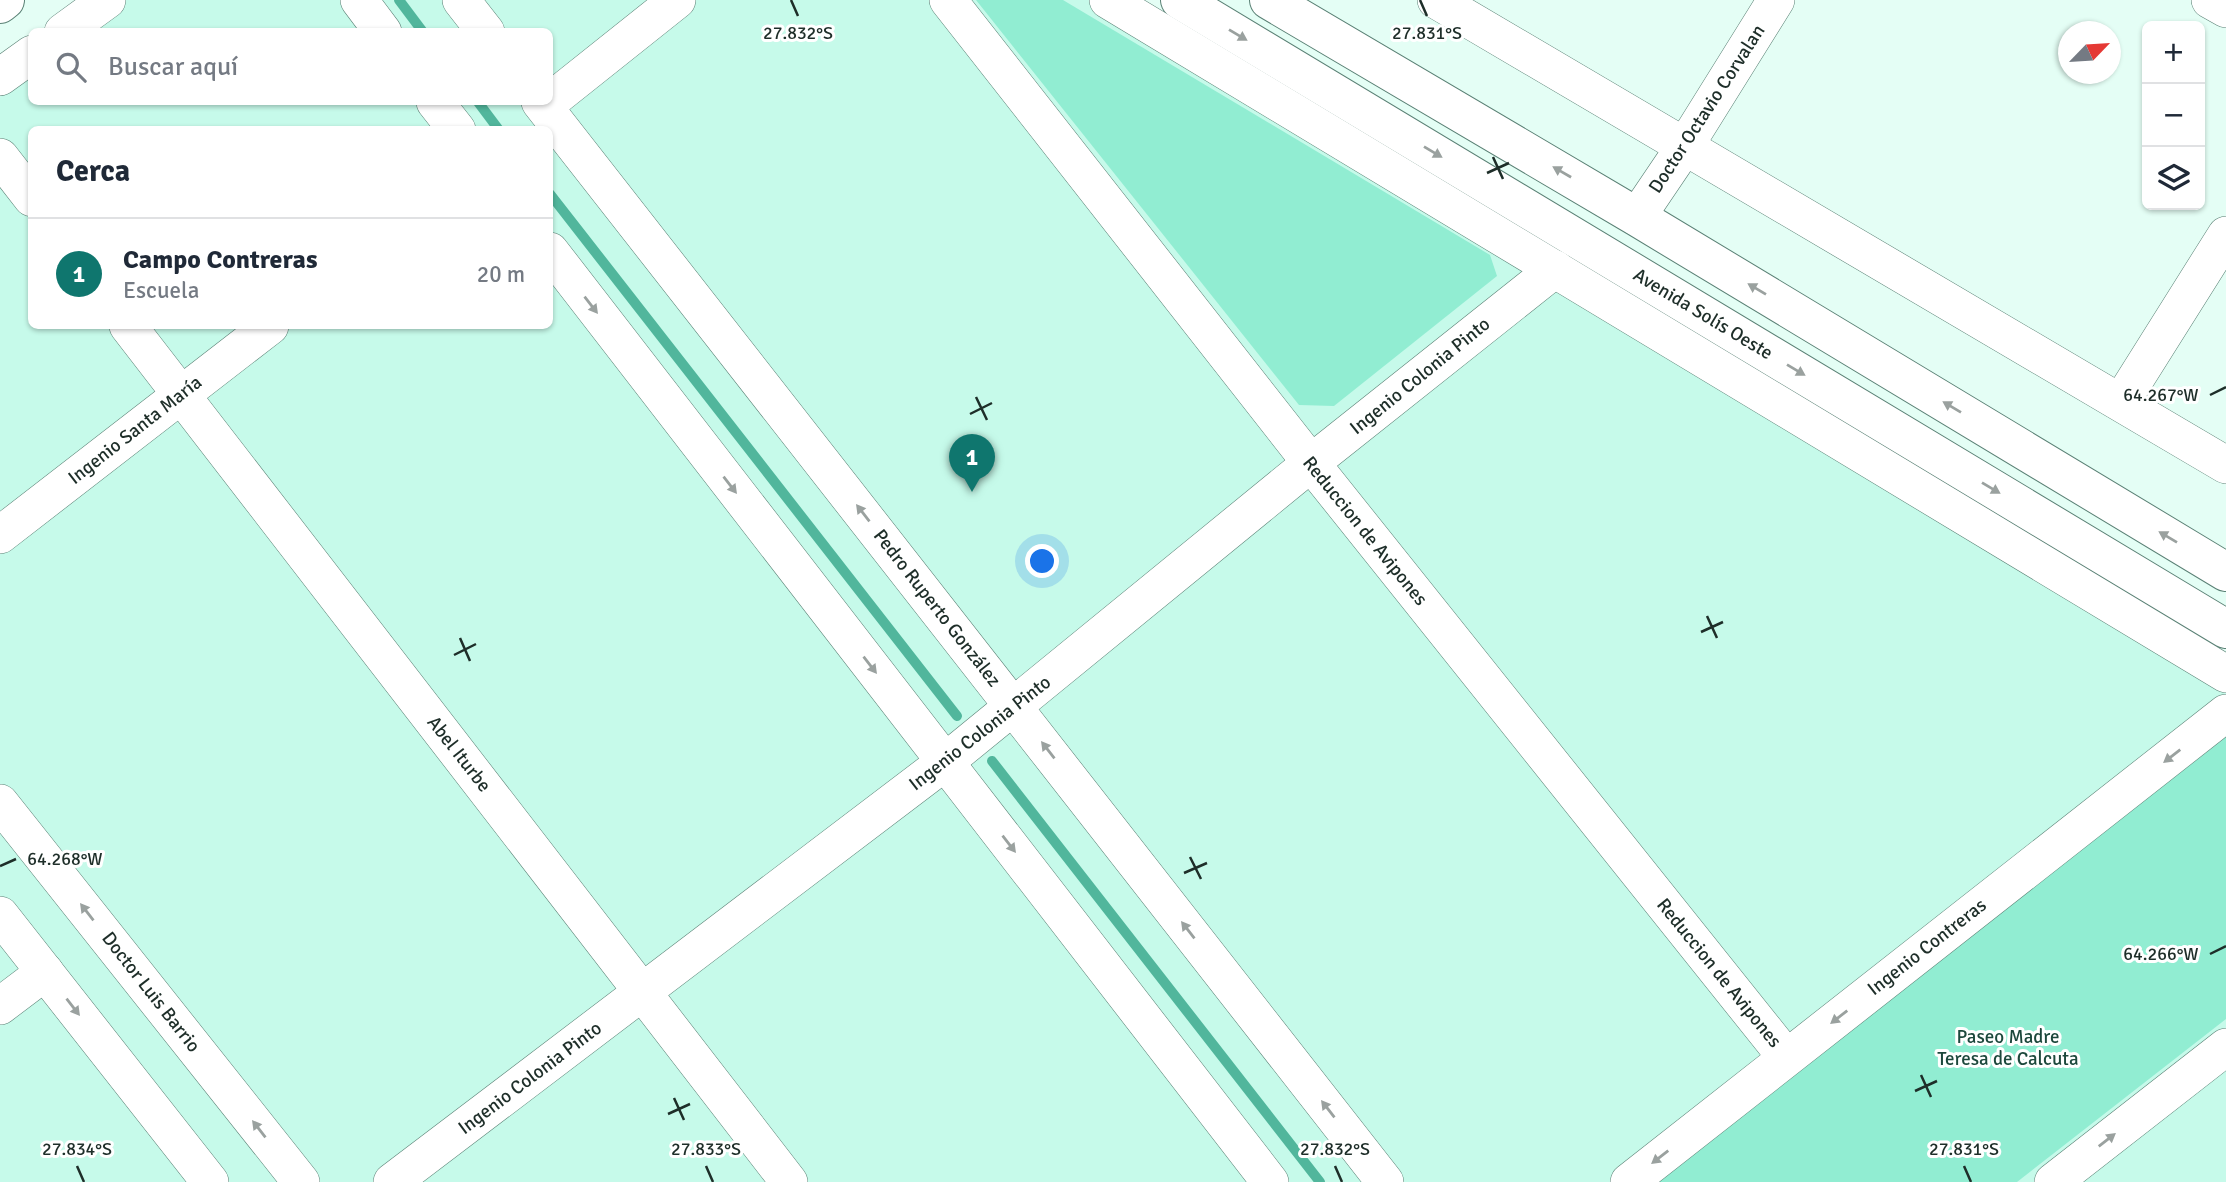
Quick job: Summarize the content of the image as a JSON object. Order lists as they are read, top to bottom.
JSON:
{
  "streets": {
    "main road": ["Avenida Solís Oeste"],
    "street": [
      "Doctor Octavio Corvalan",
      "Ingenio Colonia Pinto",
      "Ingenio Santa María",
      "Reduccion de Avipones",
      "Pedro Ruperto González",
      "Abel Iturbe",
      "Ingenio Contreras",
      "Doctor Luis Barrio"
    ]
  },
  "crossings": [
    ["Ingenio Colonia Pinto", "Reduccion de Avipones"],
    ["Ingenio Colonia Pinto", "Pedro Ruperto González"],
    ["Ingenio Colonia Pinto", "Abel Iturbe"],
    ["Ingenio Santa María", "Abel Iturbe"],
    ["Reduccion de Avipones", "Ingenio Contreras"]
  ],
  "one_way": ["Ingenio Contreras"],
  "parks": ["Paseo Madre Teresa de Calcuta"],
  "north": "top right",
  "page": {
    "map_buttons": ["+", "−"],
    "search": "Buscar aquí",
    "heading": "Cerca",
    "list": [
      {
        "mark": "1",
        "name": "Campo Contreras",
        "note": "Escuela",
        "value": "20 m"
      }
    ],
    "pins": "1"
  },
  "coordinates": [
    "27.832°S",
    "27.831°S",
    "64.267°W",
    "64.268°W",
    "64.266°W",
    "27.834°S",
    "27.833°S"
  ]
}
